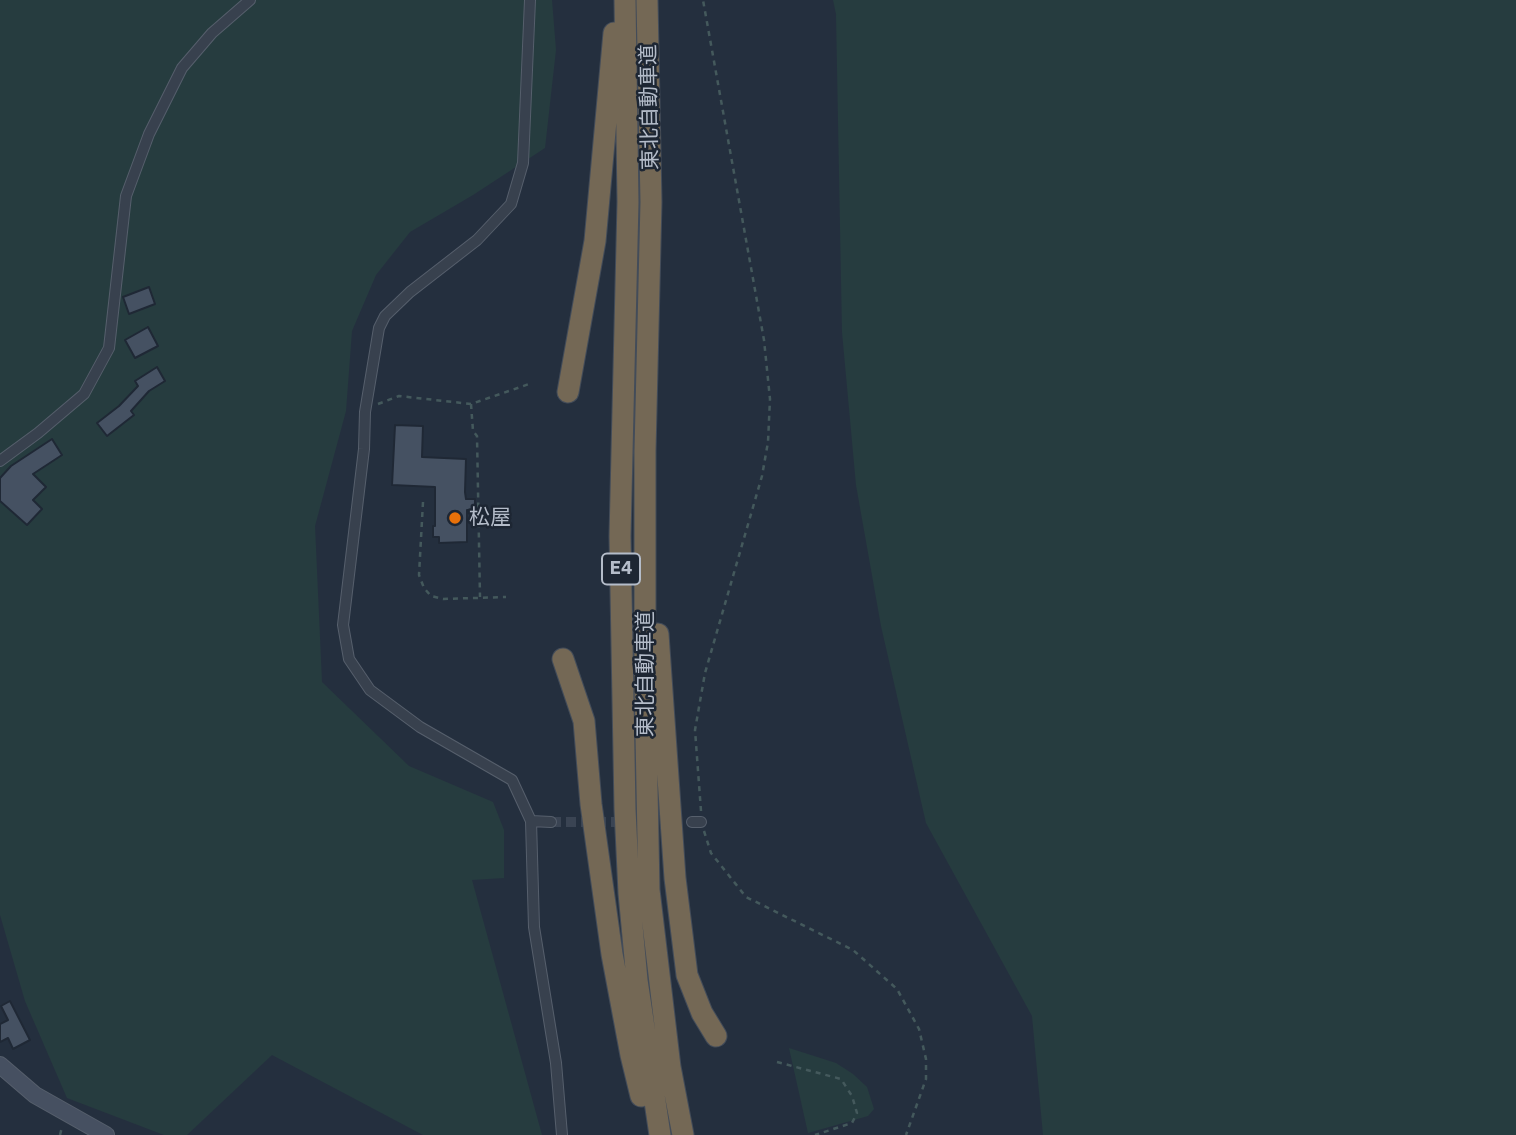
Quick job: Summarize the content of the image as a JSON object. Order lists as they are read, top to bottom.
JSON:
{
  "streets": {
    "highway": ["東北自動車道", "E4"]
  },
  "places": ["松屋"]
}
